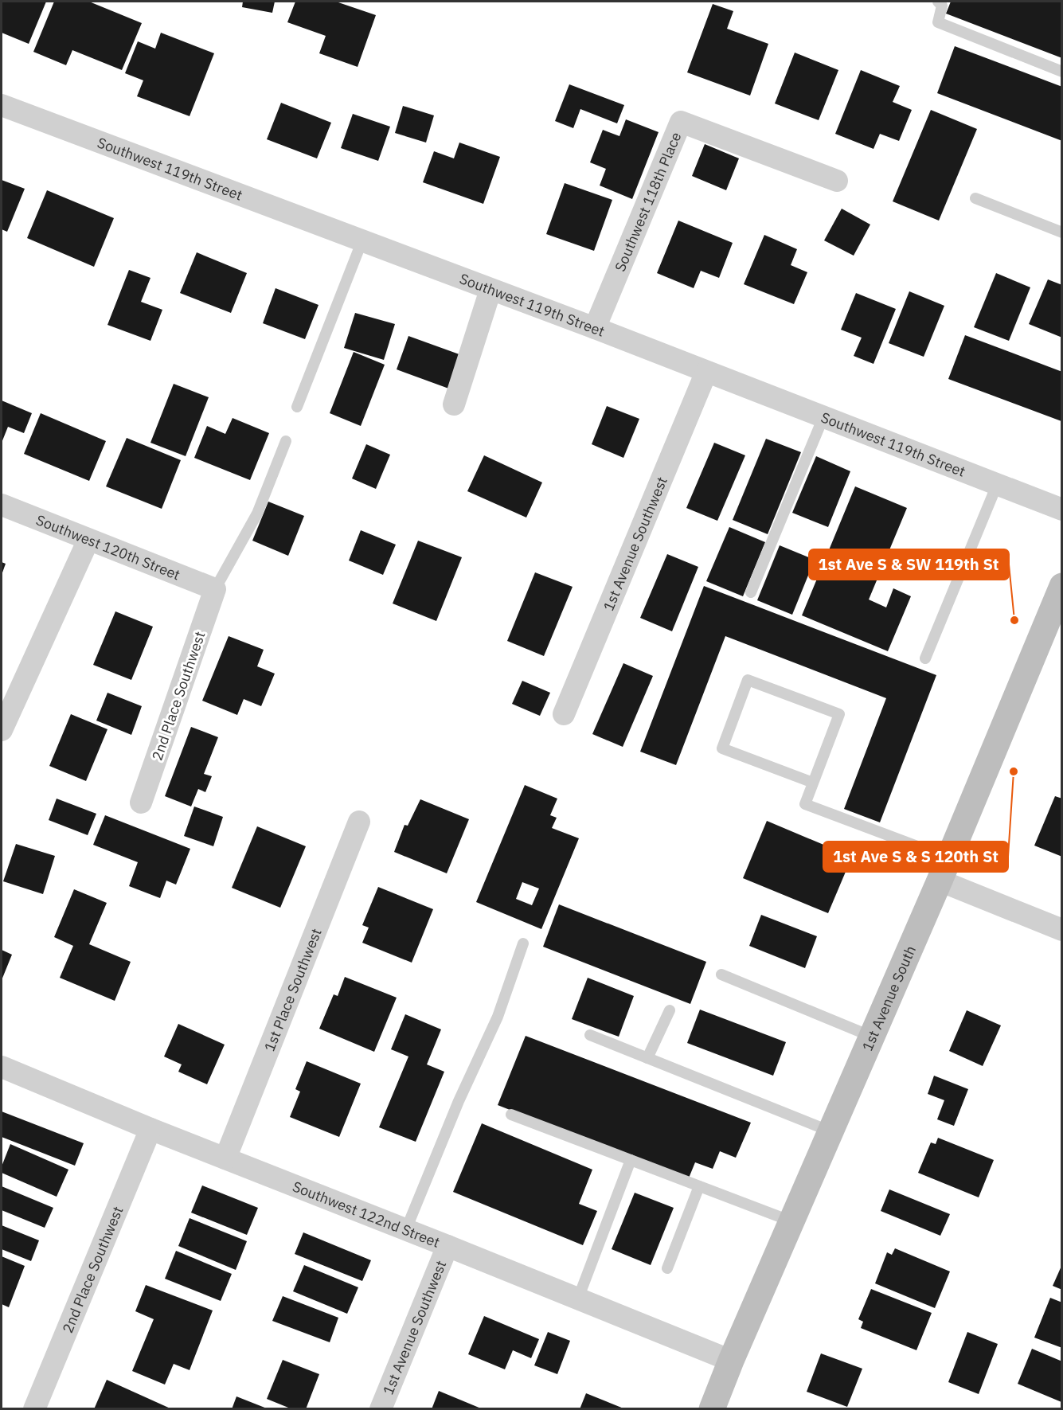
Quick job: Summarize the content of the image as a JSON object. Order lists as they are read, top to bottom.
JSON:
{
  "streets": {
    "main road": ["1st Avenue South"],
    "street": [
      "Southwest 119th Street",
      "Southwest 118th Place",
      "1st Avenue Southwest",
      "Southwest 120th Street",
      "2nd Place Southwest",
      "1st Place Southwest",
      "Southwest 122nd Street"
    ]
  },
  "crossings": [
    ["Southwest 119th Street", "Southwest 118th Place"],
    ["Southwest 119th Street", "1st Avenue Southwest"],
    ["1st Avenue Southwest", "Southwest 122nd Street"],
    ["Southwest 120th Street", "2nd Place Southwest"],
    ["2nd Place Southwest", "Southwest 122nd Street"],
    ["1st Place Southwest", "Southwest 122nd Street"],
    ["1st Avenue South", "Southwest 122nd Street"]
  ],
  "places": ["1st Ave S & SW 119th St", "1st Ave S & S 120th St"]
}
